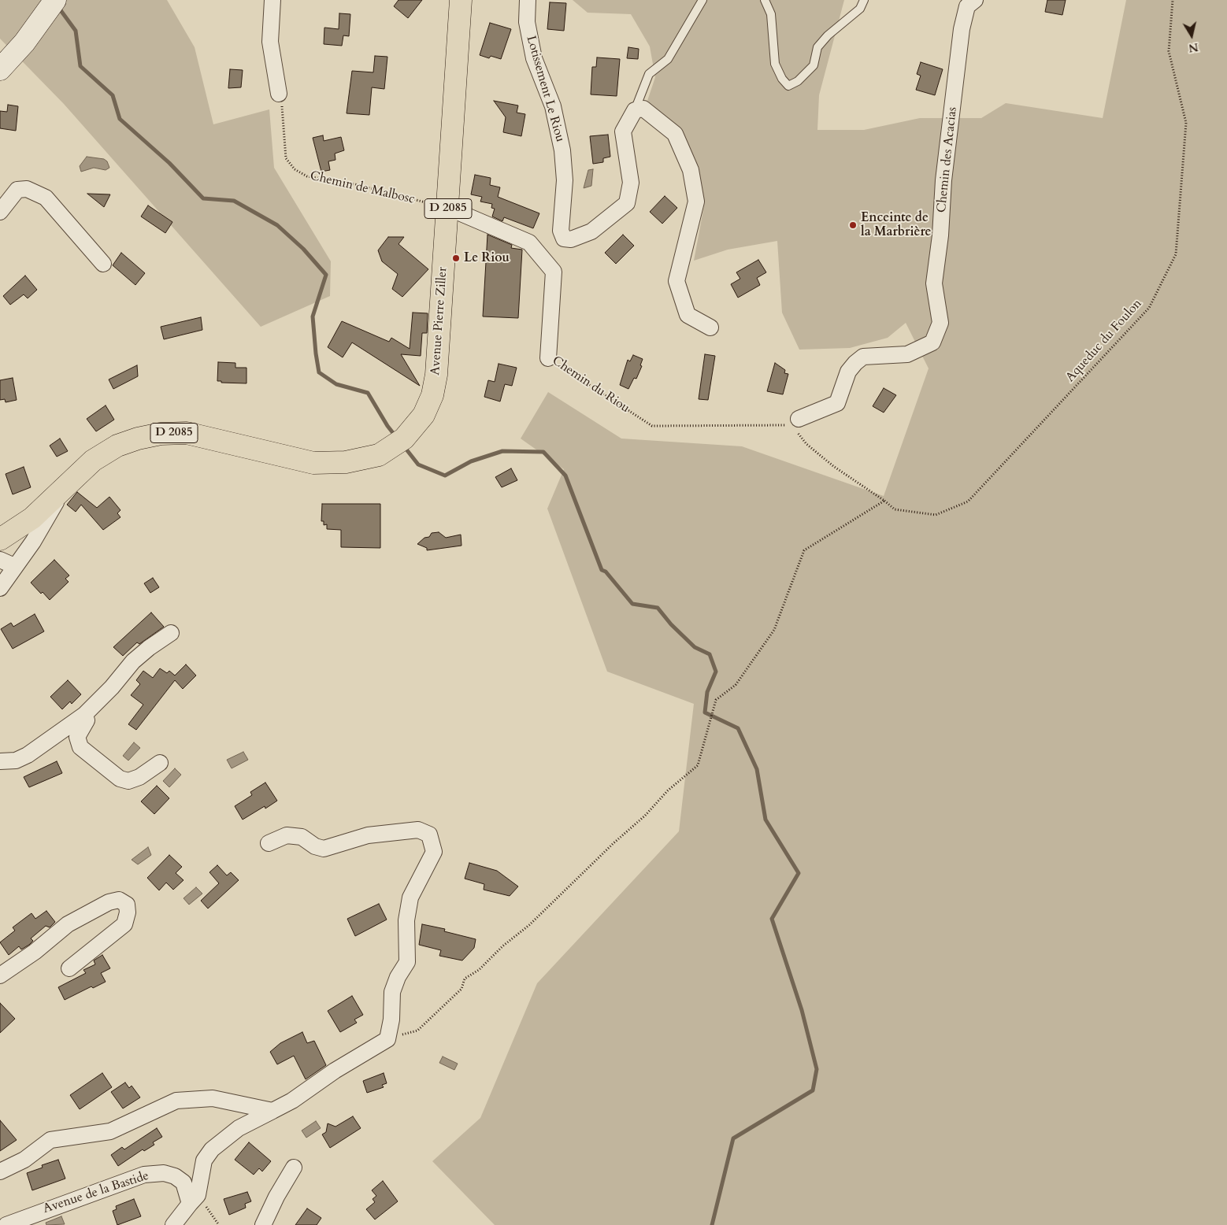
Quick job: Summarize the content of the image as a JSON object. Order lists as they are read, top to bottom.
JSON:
{
  "streets": {
    "main road": ["D 2085", "Avenue Pierre Ziller"],
    "street": [
      "Lotissement Le Riou",
      "Chemin des Acacias",
      "Chemin du Riou",
      "Avenue de la Bastide"
    ],
    "path": ["Chemin de Malbosc", "Aqueduc du Foulon"]
  },
  "crossings": [
    ["Chemin des Acacias", "Aqueduc du Foulon"],
    ["Chemin des Acacias", "Chemin du Riou"],
    ["Chemin de Malbosc", "Avenue Pierre Ziller"],
    ["Chemin de Malbosc", "Chemin du Riou"],
    ["D 2085", "Avenue Pierre Ziller"],
    ["Avenue Pierre Ziller", "Chemin du Riou"],
    ["Aqueduc du Foulon", "Chemin du Riou"]
  ],
  "places": ["Enceinte de la Marbrière", "Le Riou"],
  "north": "bottom"
}
